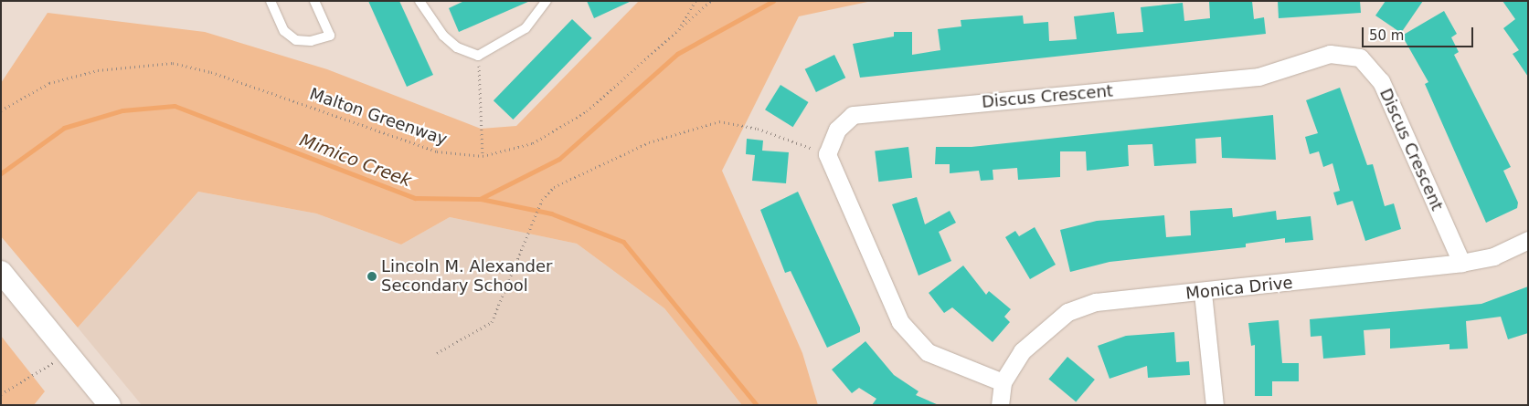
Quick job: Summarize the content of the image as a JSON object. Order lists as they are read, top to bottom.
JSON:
{
  "streets": {
    "street": ["Discus Crescent", "Monica Drive"],
    "path": ["Malton Greenway"]
  },
  "crossings": [
    ["Discus Crescent", "Monica Drive"]
  ],
  "water": ["Mimico Creek"],
  "places": ["Lincoln M. Alexander Secondary School"],
  "scale_bar": "50 m"
}
